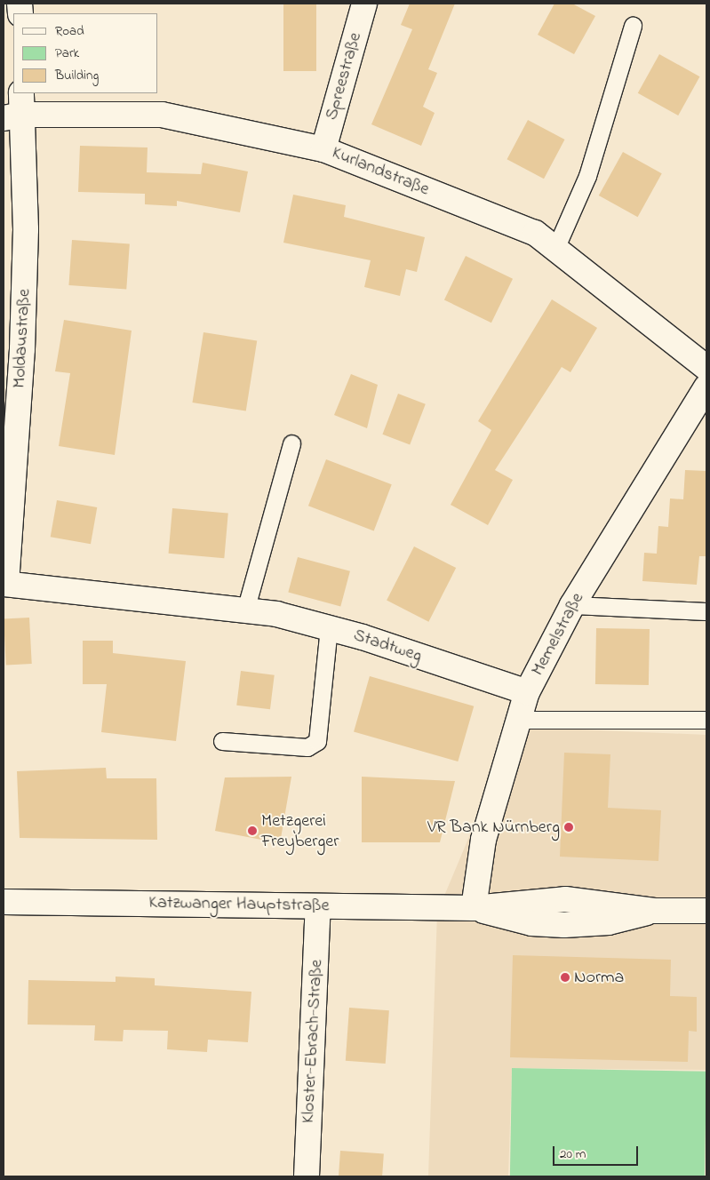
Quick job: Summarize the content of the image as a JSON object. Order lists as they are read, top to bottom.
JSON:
{
  "streets": {
    "street": [
      "Spreestraße",
      "Kurlandstraße",
      "Moldaustraße",
      "Memelstraße",
      "Stadtweg",
      "Katzwanger Hauptstraße",
      "Kloster-Ebrach-Straße"
    ]
  },
  "crossings": [
    ["Spreestraße", "Kurlandstraße"],
    ["Kurlandstraße", "Moldaustraße"],
    ["Moldaustraße", "Stadtweg"],
    ["Memelstraße", "Stadtweg"],
    ["Memelstraße", "Katzwanger Hauptstraße"],
    ["Katzwanger Hauptstraße", "Kloster-Ebrach-Straße"]
  ],
  "places": ["VR Bank Nürnberg", "Metzgerei Freyberger", "Norma"],
  "legend": ["Road", "Park", "Building"],
  "scale_bar": "20 m"
}
